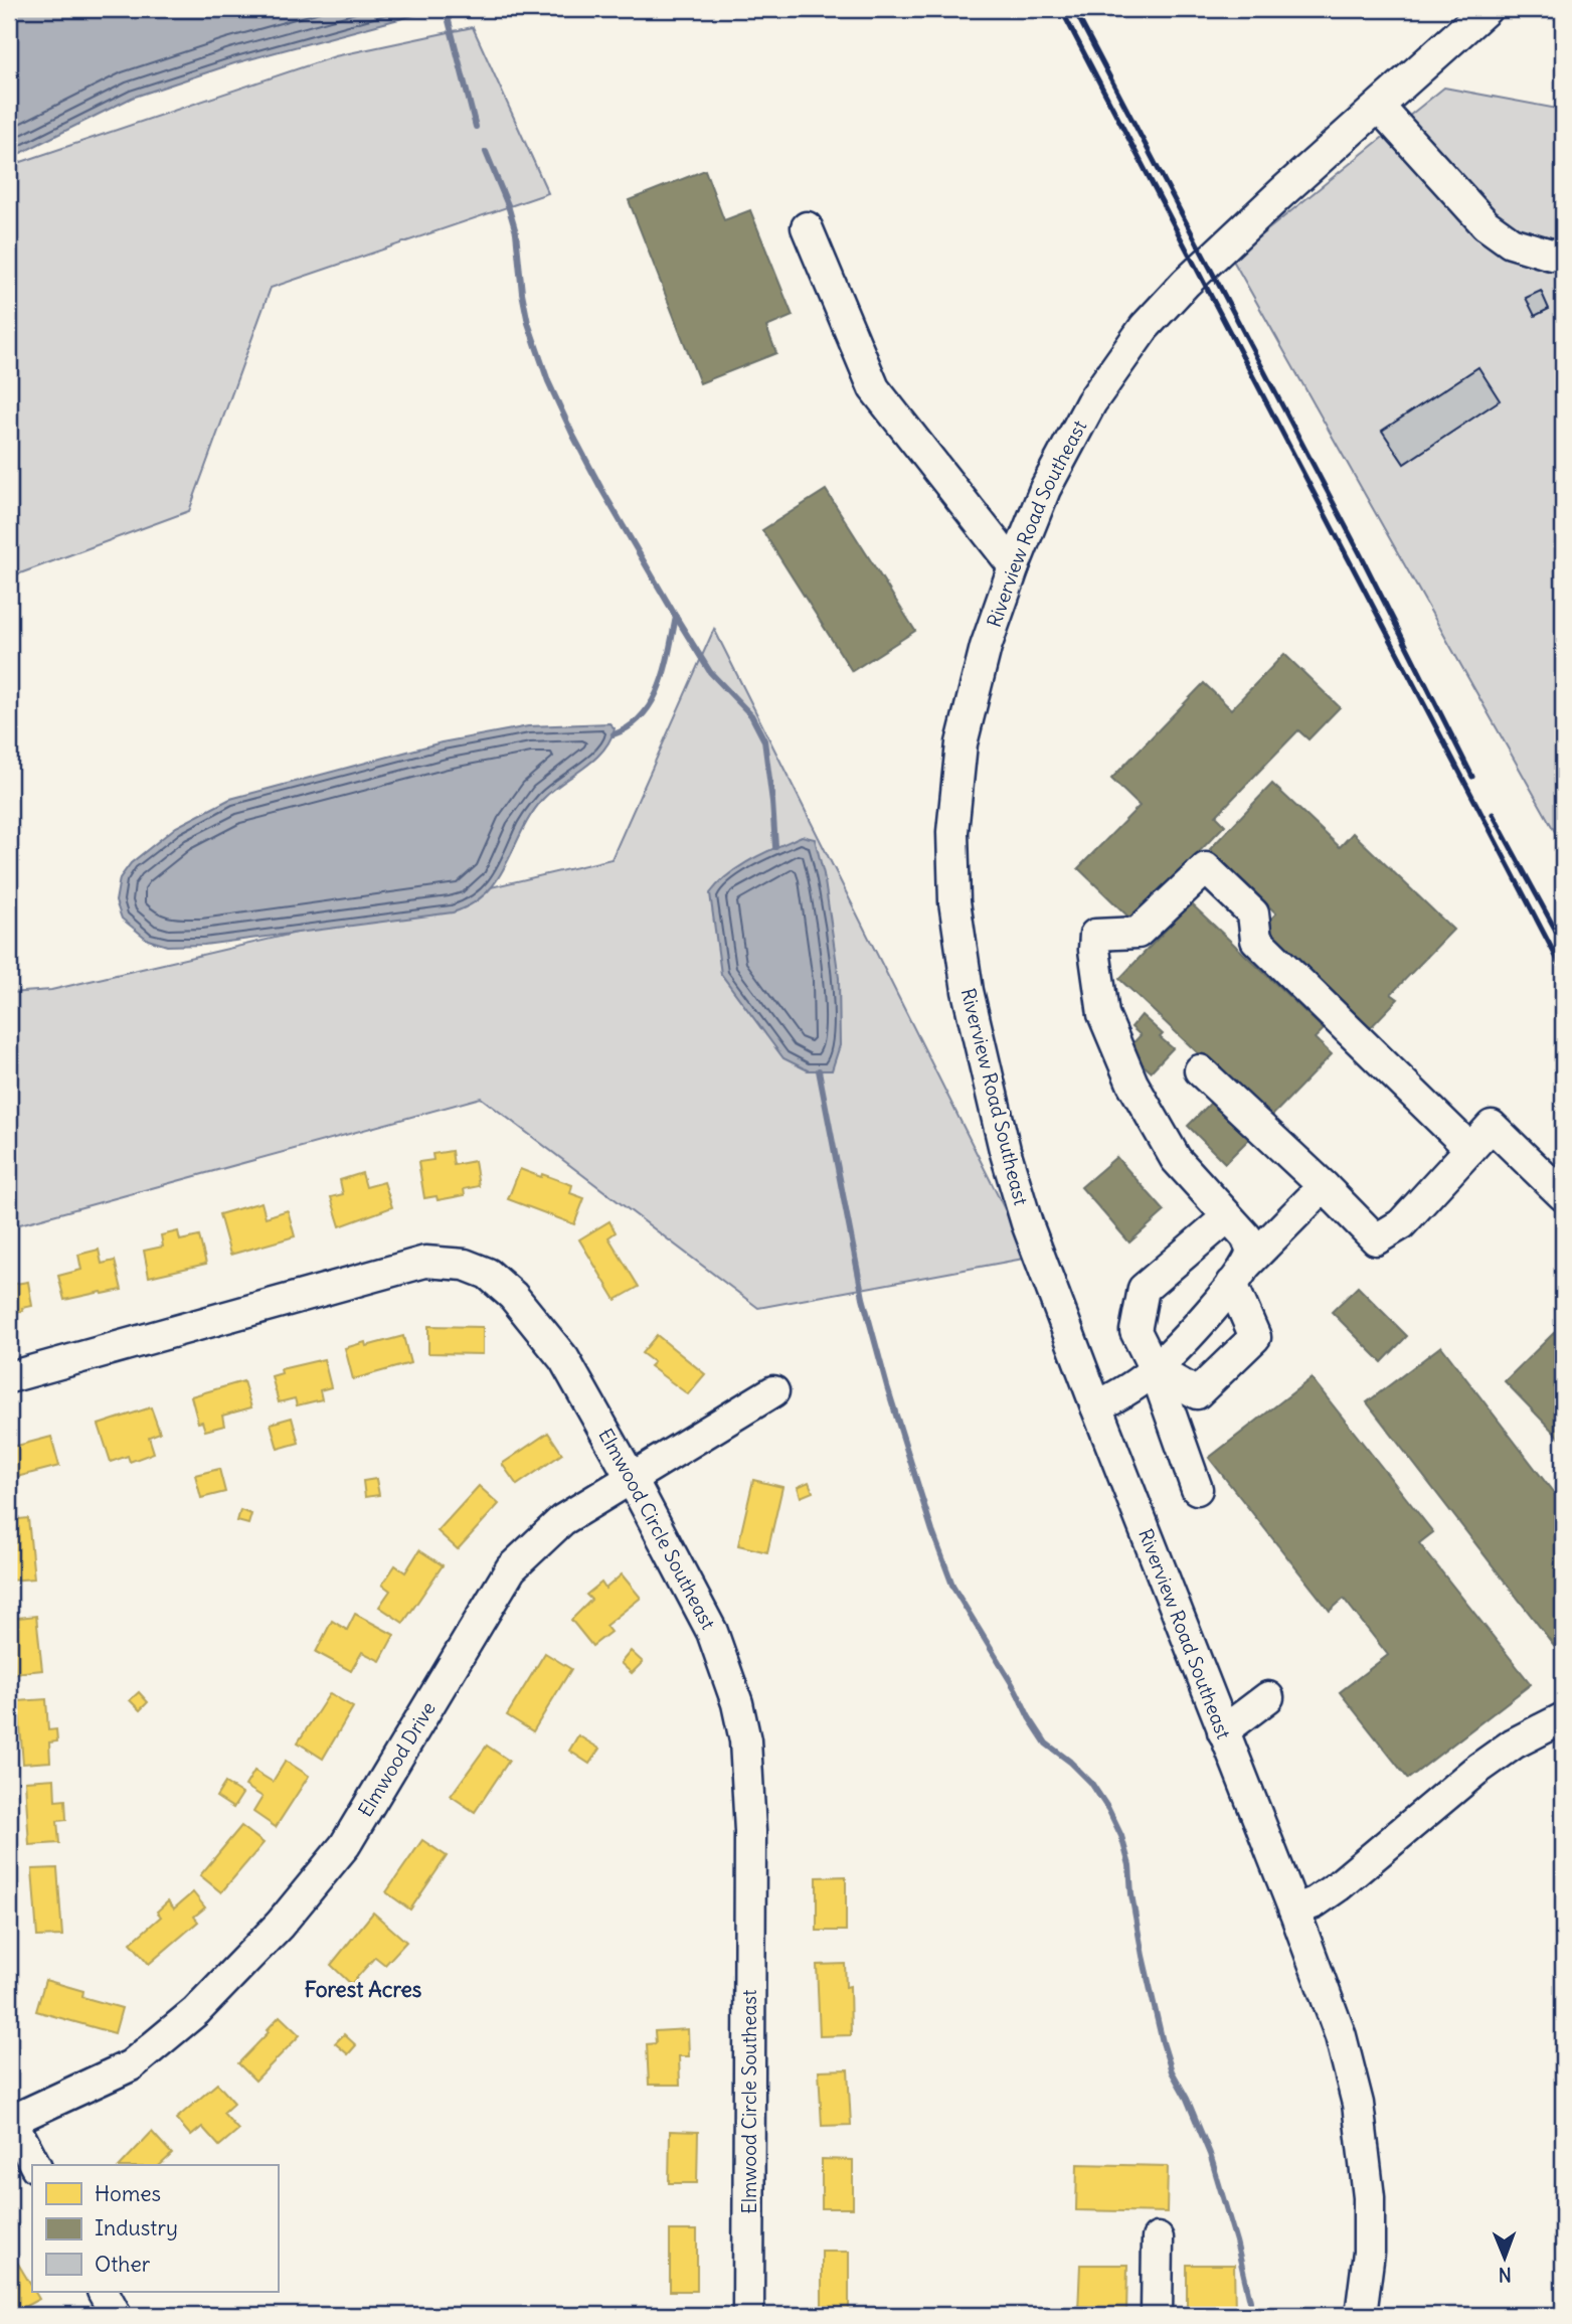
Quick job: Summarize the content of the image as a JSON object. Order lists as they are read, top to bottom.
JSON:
{
  "streets": {
    "street": ["Riverview Road Southeast", "Elmwood Circle Southeast", "Elmwood Drive"]
  },
  "crossings": [
    ["Elmwood Circle Southeast", "Elmwood Drive"]
  ],
  "districts": ["Forest Acres"],
  "legend": ["Homes", "Industry", "Other"],
  "north": "bottom"
}
